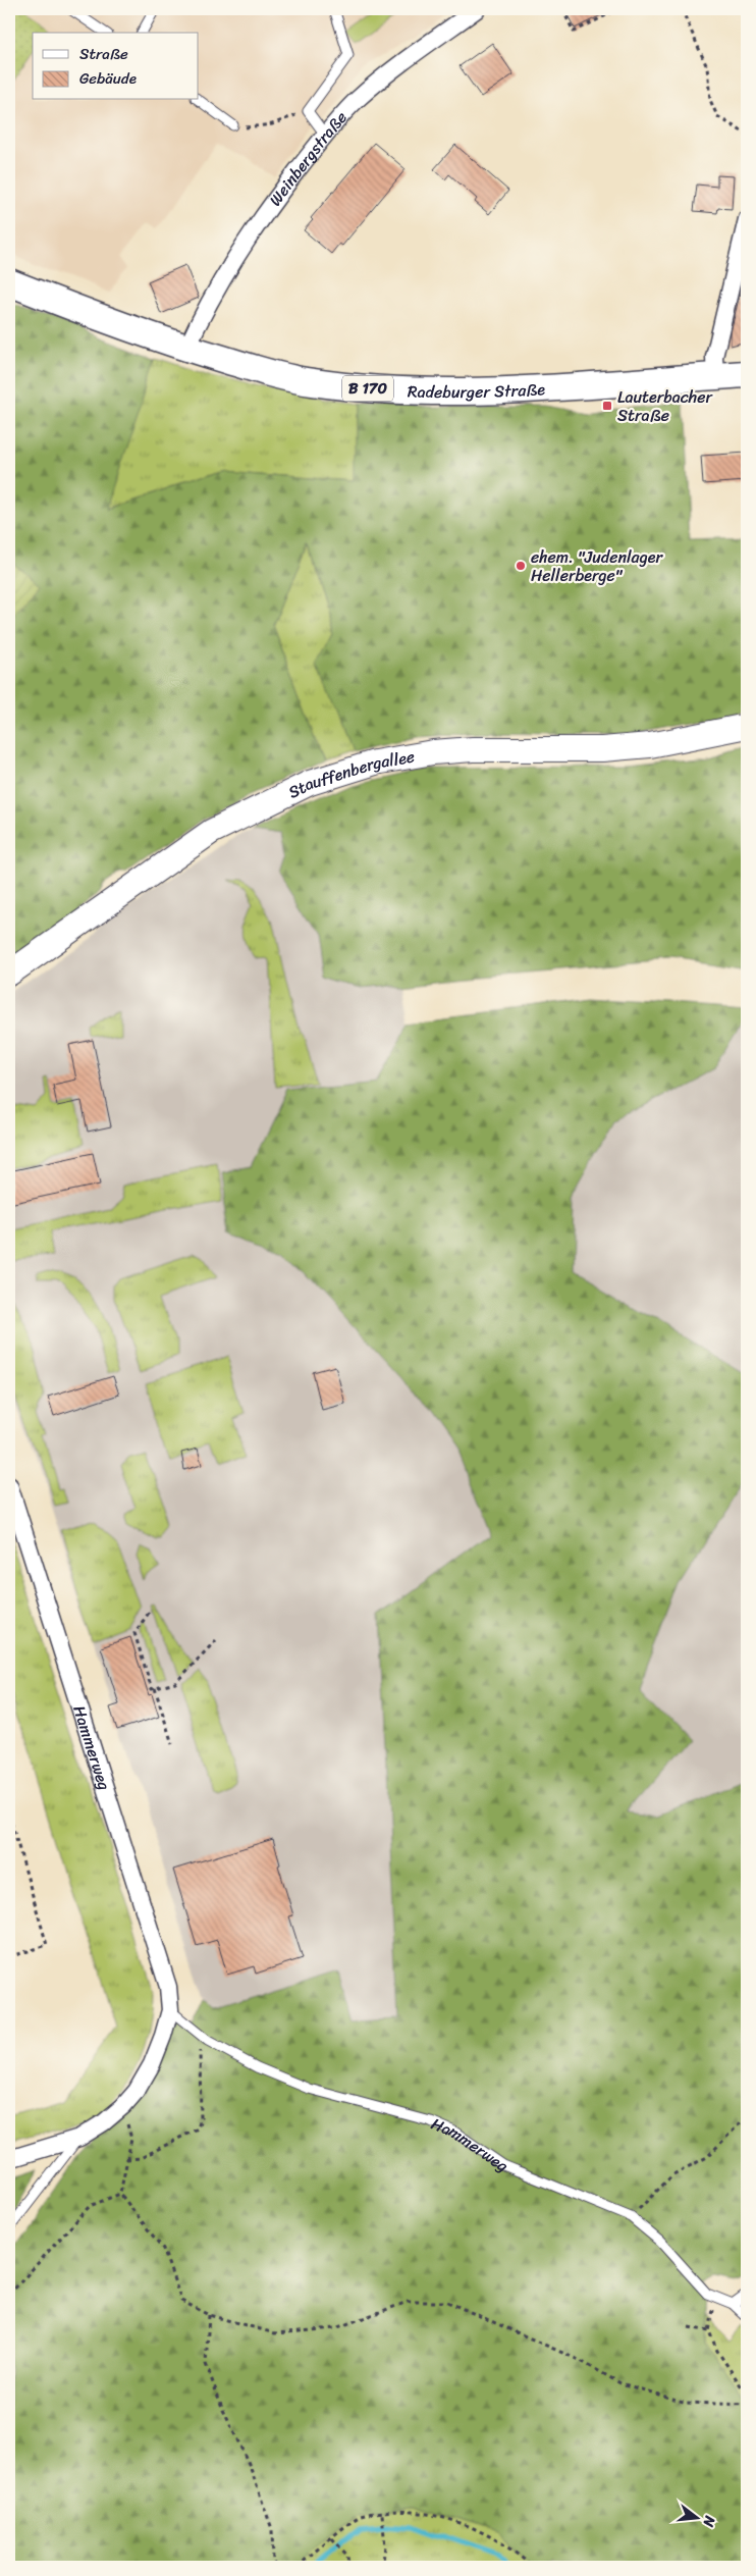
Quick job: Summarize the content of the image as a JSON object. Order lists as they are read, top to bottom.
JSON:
{
  "streets": {
    "main road": ["B 170", "Radeburger Straße", "Stauffenbergallee"],
    "street": ["Weinbergstraße", "Hammerweg"]
  },
  "crossings": [
    ["Weinbergstraße", "Radeburger Straße"]
  ],
  "places": {
    "transit": ["Lauterbacher Straße"],
    "other": ["ehem. \"Judenlager Hellerberge\""]
  },
  "legend": ["Straße", "Gebäude"],
  "north": "right"
}
